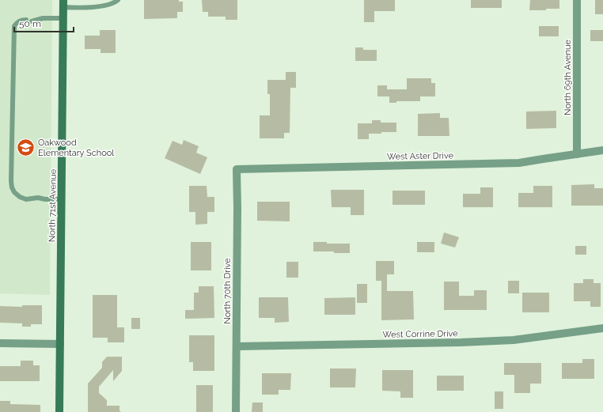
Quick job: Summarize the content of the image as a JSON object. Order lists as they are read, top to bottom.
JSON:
{
  "streets": {
    "street": [
      "North 69th Avenue",
      "West Aster Drive",
      "North 71st Avenue",
      "North 70th Drive",
      "West Corrine Drive"
    ]
  },
  "crossings": [
    ["North 69th Avenue", "West Aster Drive"],
    ["West Aster Drive", "North 70th Drive"],
    ["North 70th Drive", "West Corrine Drive"]
  ],
  "places": {
    "school or university": ["Oakwood Elementary School"]
  },
  "scale_bar": "50 m"
}
